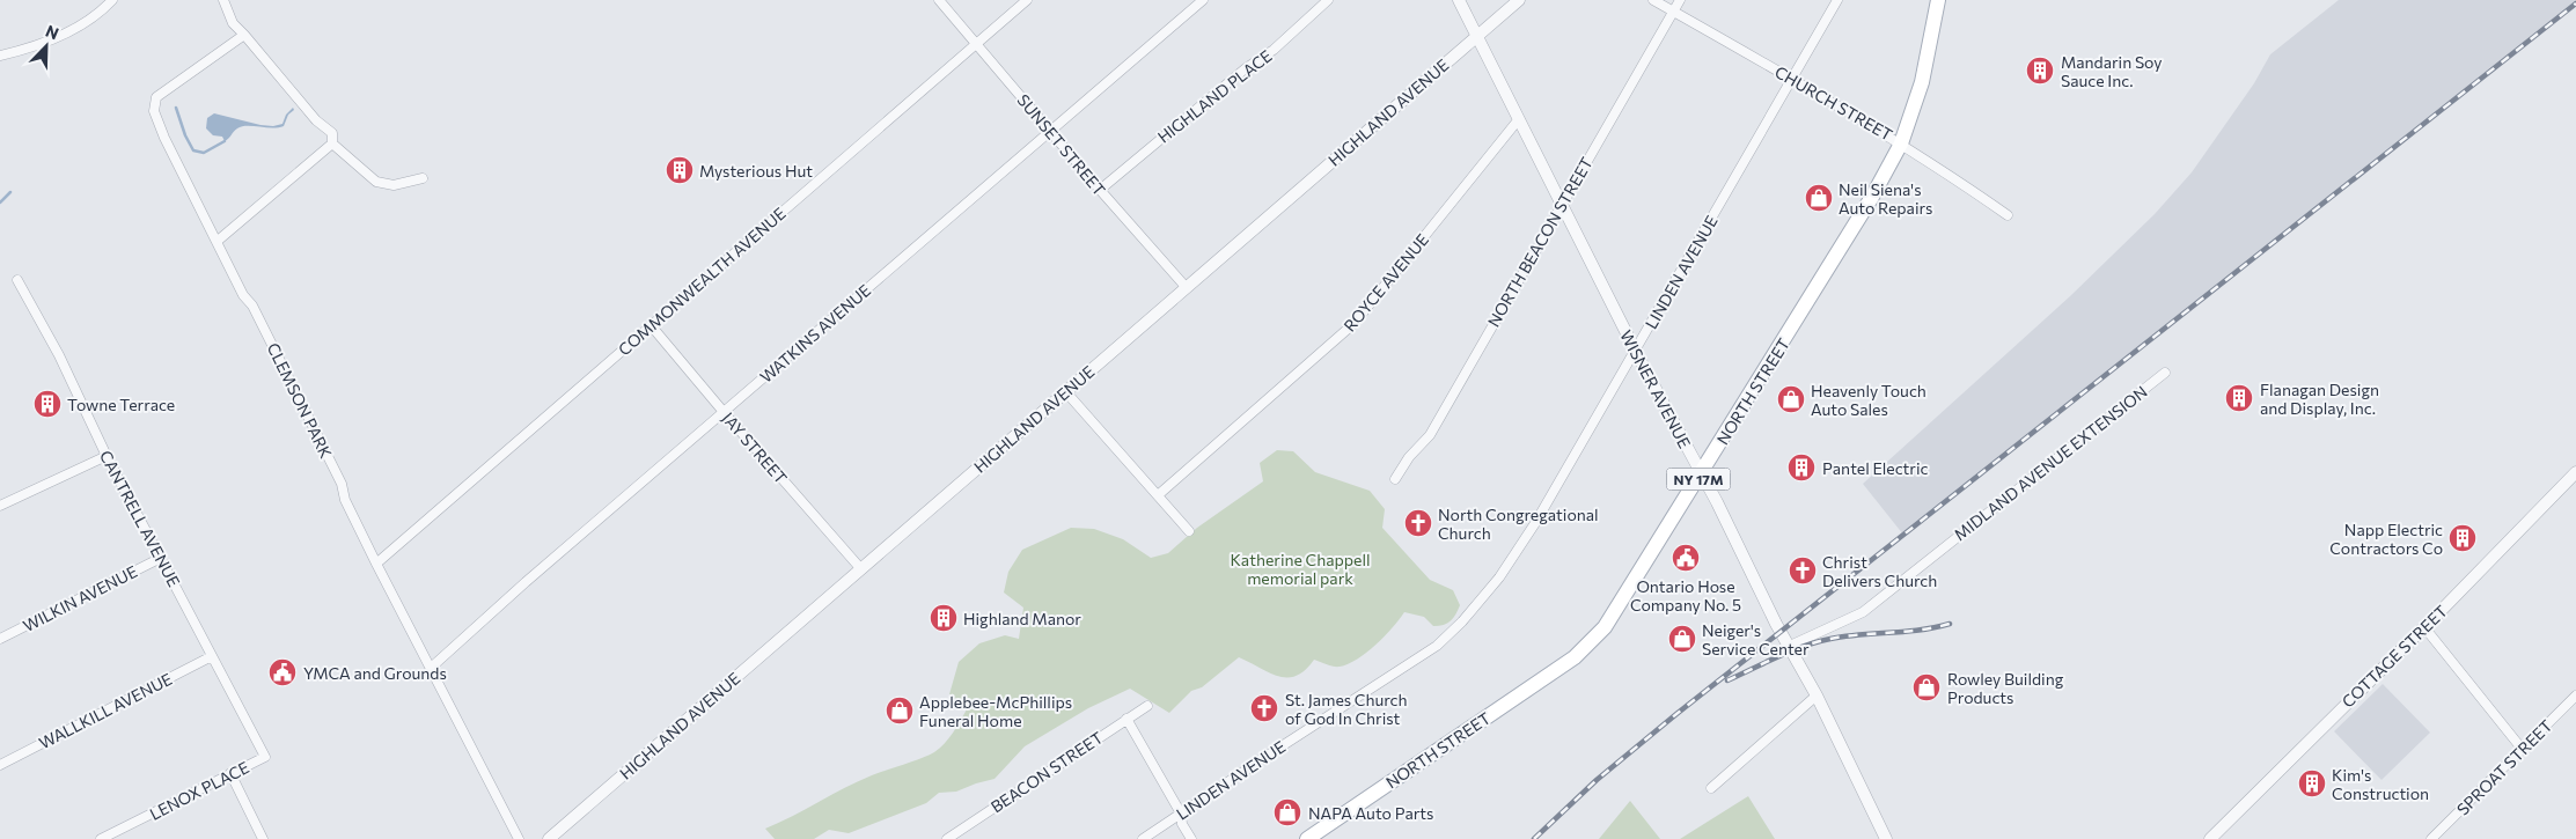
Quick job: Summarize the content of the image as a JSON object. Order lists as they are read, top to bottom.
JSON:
{
  "streets": {
    "main road": ["NORTH STREET", "NY 17M"],
    "street": [
      "HIGHLAND PLACE",
      "CHURCH STREET",
      "HIGHLAND AVENUE",
      "SUNSET STREET",
      "NORTH BEACON STREET",
      "LINDEN AVENUE",
      "COMMONWEALTH AVENUE",
      "ROYCE AVENUE",
      "WATKINS AVENUE",
      "WISNER AVENUE",
      "CLEMSON PARK",
      "JAY STREET",
      "MIDLAND AVENUE EXTENSION",
      "CANTRELL AVENUE",
      "WILKIN AVENUE",
      "COTTAGE STREET",
      "WALLKILL AVENUE",
      "SPROAT STREET",
      "BEACON STREET",
      "LENOX PLACE"
    ]
  },
  "crossings": [
    ["HIGHLAND PLACE", "SUNSET STREET"],
    ["CHURCH STREET", "NORTH BEACON STREET"],
    ["CHURCH STREET", "LINDEN AVENUE"],
    ["CHURCH STREET", "NORTH STREET"],
    ["HIGHLAND AVENUE", "SUNSET STREET"],
    ["HIGHLAND AVENUE", "WISNER AVENUE"],
    ["HIGHLAND AVENUE", "JAY STREET"],
    ["SUNSET STREET", "COMMONWEALTH AVENUE"],
    ["SUNSET STREET", "WATKINS AVENUE"],
    ["NORTH BEACON STREET", "WISNER AVENUE"],
    ["LINDEN AVENUE", "WISNER AVENUE"],
    ["COMMONWEALTH AVENUE", "CLEMSON PARK"],
    ["COMMONWEALTH AVENUE", "JAY STREET"],
    ["ROYCE AVENUE", "WISNER AVENUE"],
    ["WATKINS AVENUE", "CLEMSON PARK"],
    ["WATKINS AVENUE", "JAY STREET"],
    ["WISNER AVENUE", "NORTH STREET"],
    ["WISNER AVENUE", "MIDLAND AVENUE EXTENSION"],
    ["CANTRELL AVENUE", "WILKIN AVENUE"],
    ["CANTRELL AVENUE", "WALLKILL AVENUE"],
    ["CANTRELL AVENUE", "LENOX PLACE"]
  ],
  "parks": ["Katherine Chappell memorial park"],
  "places": {
    "building": [
      "Mandarin Soy Sauce Inc.",
      "Mysterious Hut",
      "Flanagan Design and Display, Inc.",
      "Towne Terrace",
      "Pantel Electric",
      "Napp Electric Contractors Co",
      "Highland Manor",
      "Kim's Construction"
    ],
    "shop": [
      "Neil Siena's Auto Repairs",
      "Heavenly Touch Auto Sales",
      "Neiger's Service Center",
      "Rowley Building Products",
      "Applebee-McPhillips Funeral Home",
      "NAPA Auto Parts"
    ],
    "church": ["North Congregational Church", "Christ Delivers Church", "St. James Church of God In Christ"],
    "public building": ["Ontario Hose Company No. 5", "YMCA and Grounds"]
  },
  "north": "top right"
}
